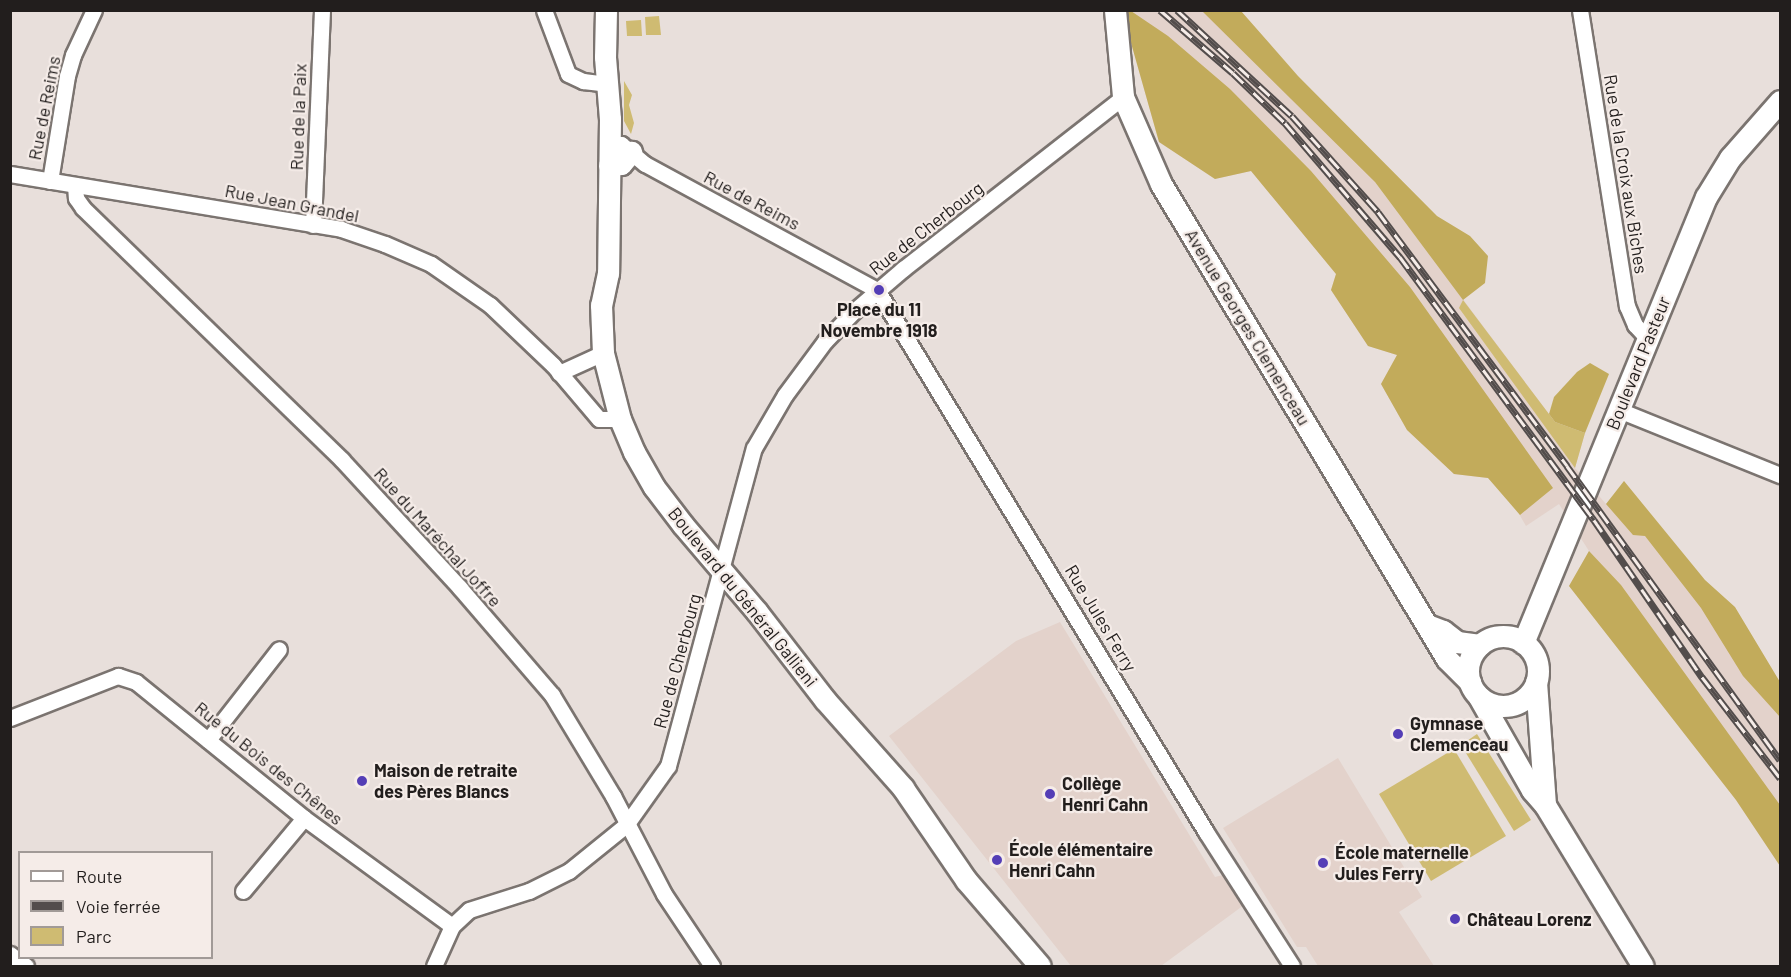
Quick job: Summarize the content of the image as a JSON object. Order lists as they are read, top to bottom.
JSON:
{
  "streets": {
    "main road": ["Avenue Georges Clemenceau", "Boulevard Pasteur", "Boulevard du Général Gallieni"],
    "street": [
      "Rue de Reims",
      "Rue de la Paix",
      "Rue de la Croix aux Biches",
      "Rue Jean Grandel",
      "Rue de Cherbourg",
      "Rue du Maréchal Joffre",
      "Rue Jules Ferry",
      "Rue du Bois des Chênes"
    ]
  },
  "crossings": [
    ["Rue de Reims", "Rue Jean Grandel"],
    ["Rue de Reims", "Rue de Cherbourg"],
    ["Rue de Reims", "Boulevard du Général Gallieni"],
    ["Rue de Reims", "Rue Jules Ferry"],
    ["Rue de la Paix", "Rue Jean Grandel"],
    ["Rue de la Croix aux Biches", "Boulevard Pasteur"],
    ["Rue Jean Grandel", "Rue du Maréchal Joffre"],
    ["Rue Jean Grandel", "Boulevard du Général Gallieni"],
    ["Rue de Cherbourg", "Avenue Georges Clemenceau"],
    ["Rue de Cherbourg", "Rue du Maréchal Joffre"],
    ["Rue de Cherbourg", "Boulevard du Général Gallieni"],
    ["Rue de Cherbourg", "Rue Jules Ferry"],
    ["Rue de Cherbourg", "Rue du Bois des Chênes"],
    ["Avenue Georges Clemenceau", "Boulevard Pasteur"]
  ],
  "places": [
    "Place du 11 Novembre 1918",
    "Gymnase Clemenceau",
    "Maison de retraite des Pères Blancs",
    "Collège Henri Cahn",
    "École élémentaire Henri Cahn",
    "École maternelle Jules Ferry",
    "Château Lorenz"
  ],
  "legend": ["Route", "Voie ferrée", "Parc"]
}
